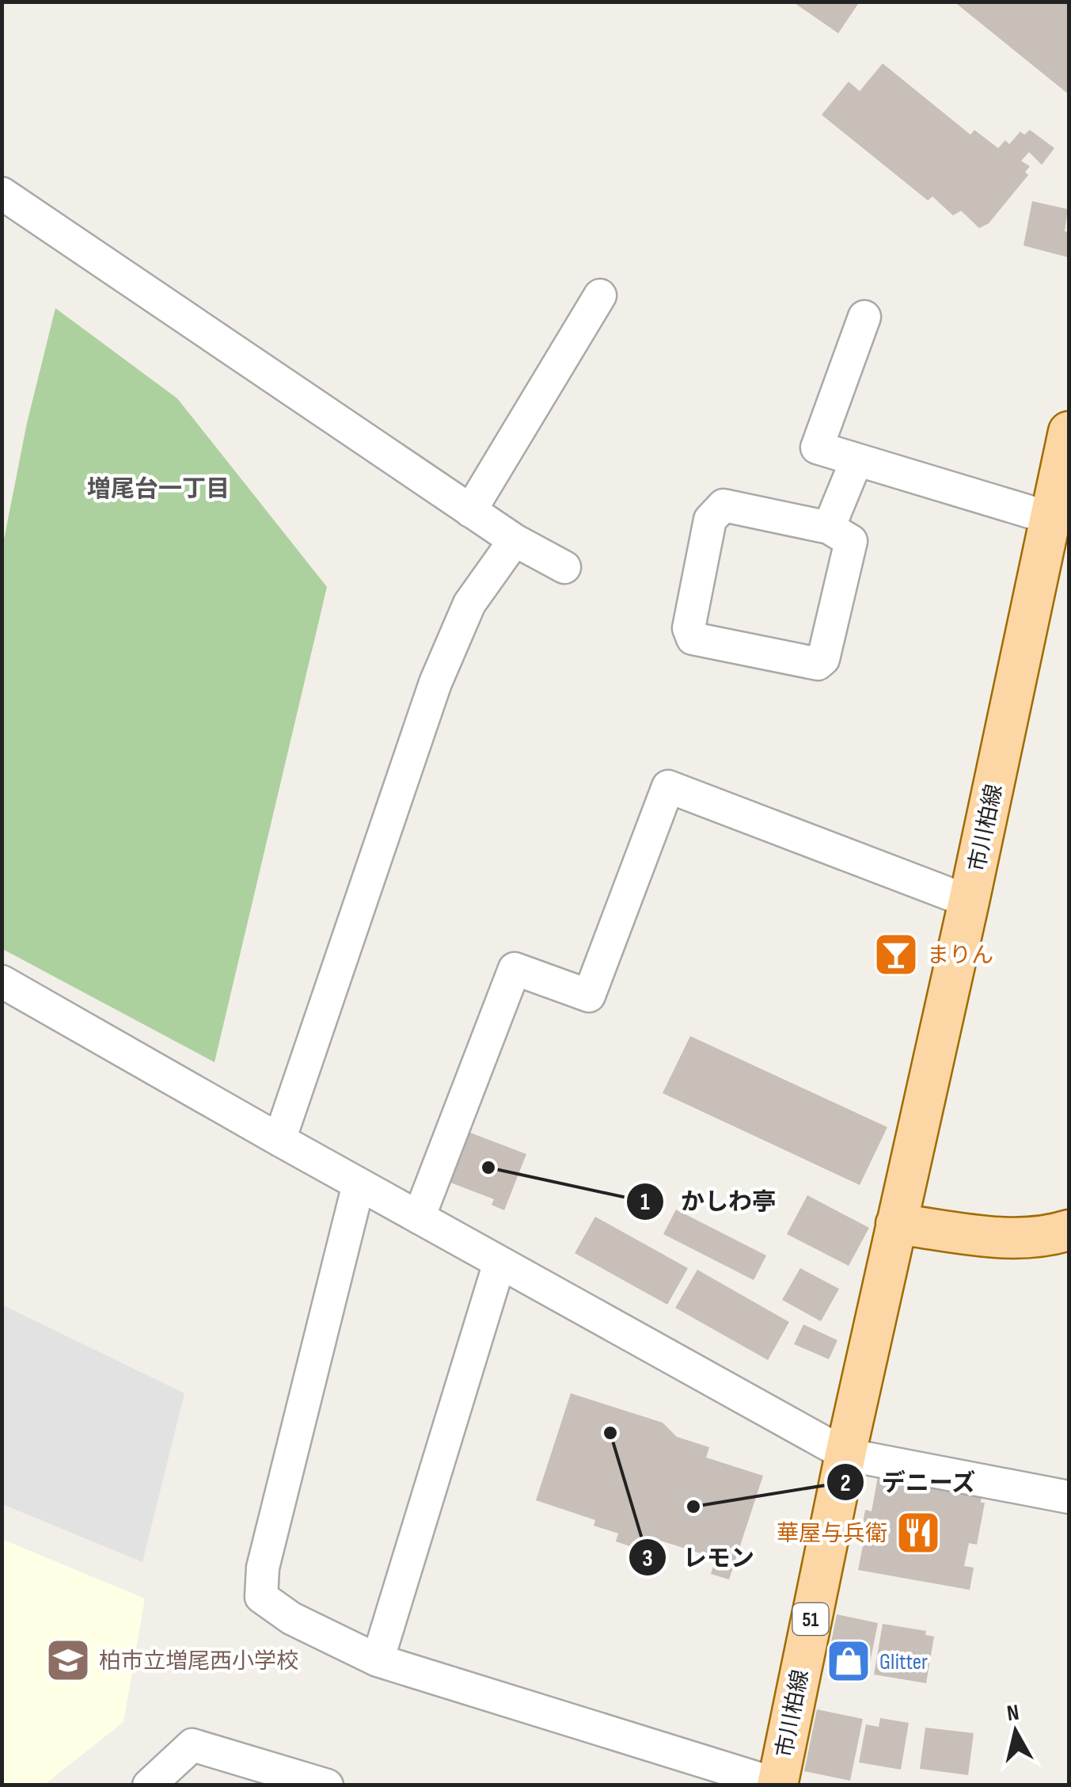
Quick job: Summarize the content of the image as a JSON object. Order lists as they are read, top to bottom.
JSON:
{
  "streets": {
    "main road": ["市川柏線", "51"]
  },
  "districts": ["増尾台一丁目"],
  "places": {
    "bar": ["まりん"],
    "other": ["かしわ亭", "レモン", "デニーズ"],
    "restaurant": ["華屋与兵衛"],
    "school or university": ["柏市立増尾西小学校"],
    "shop": ["Glitter"]
  },
  "north": "top"
}
